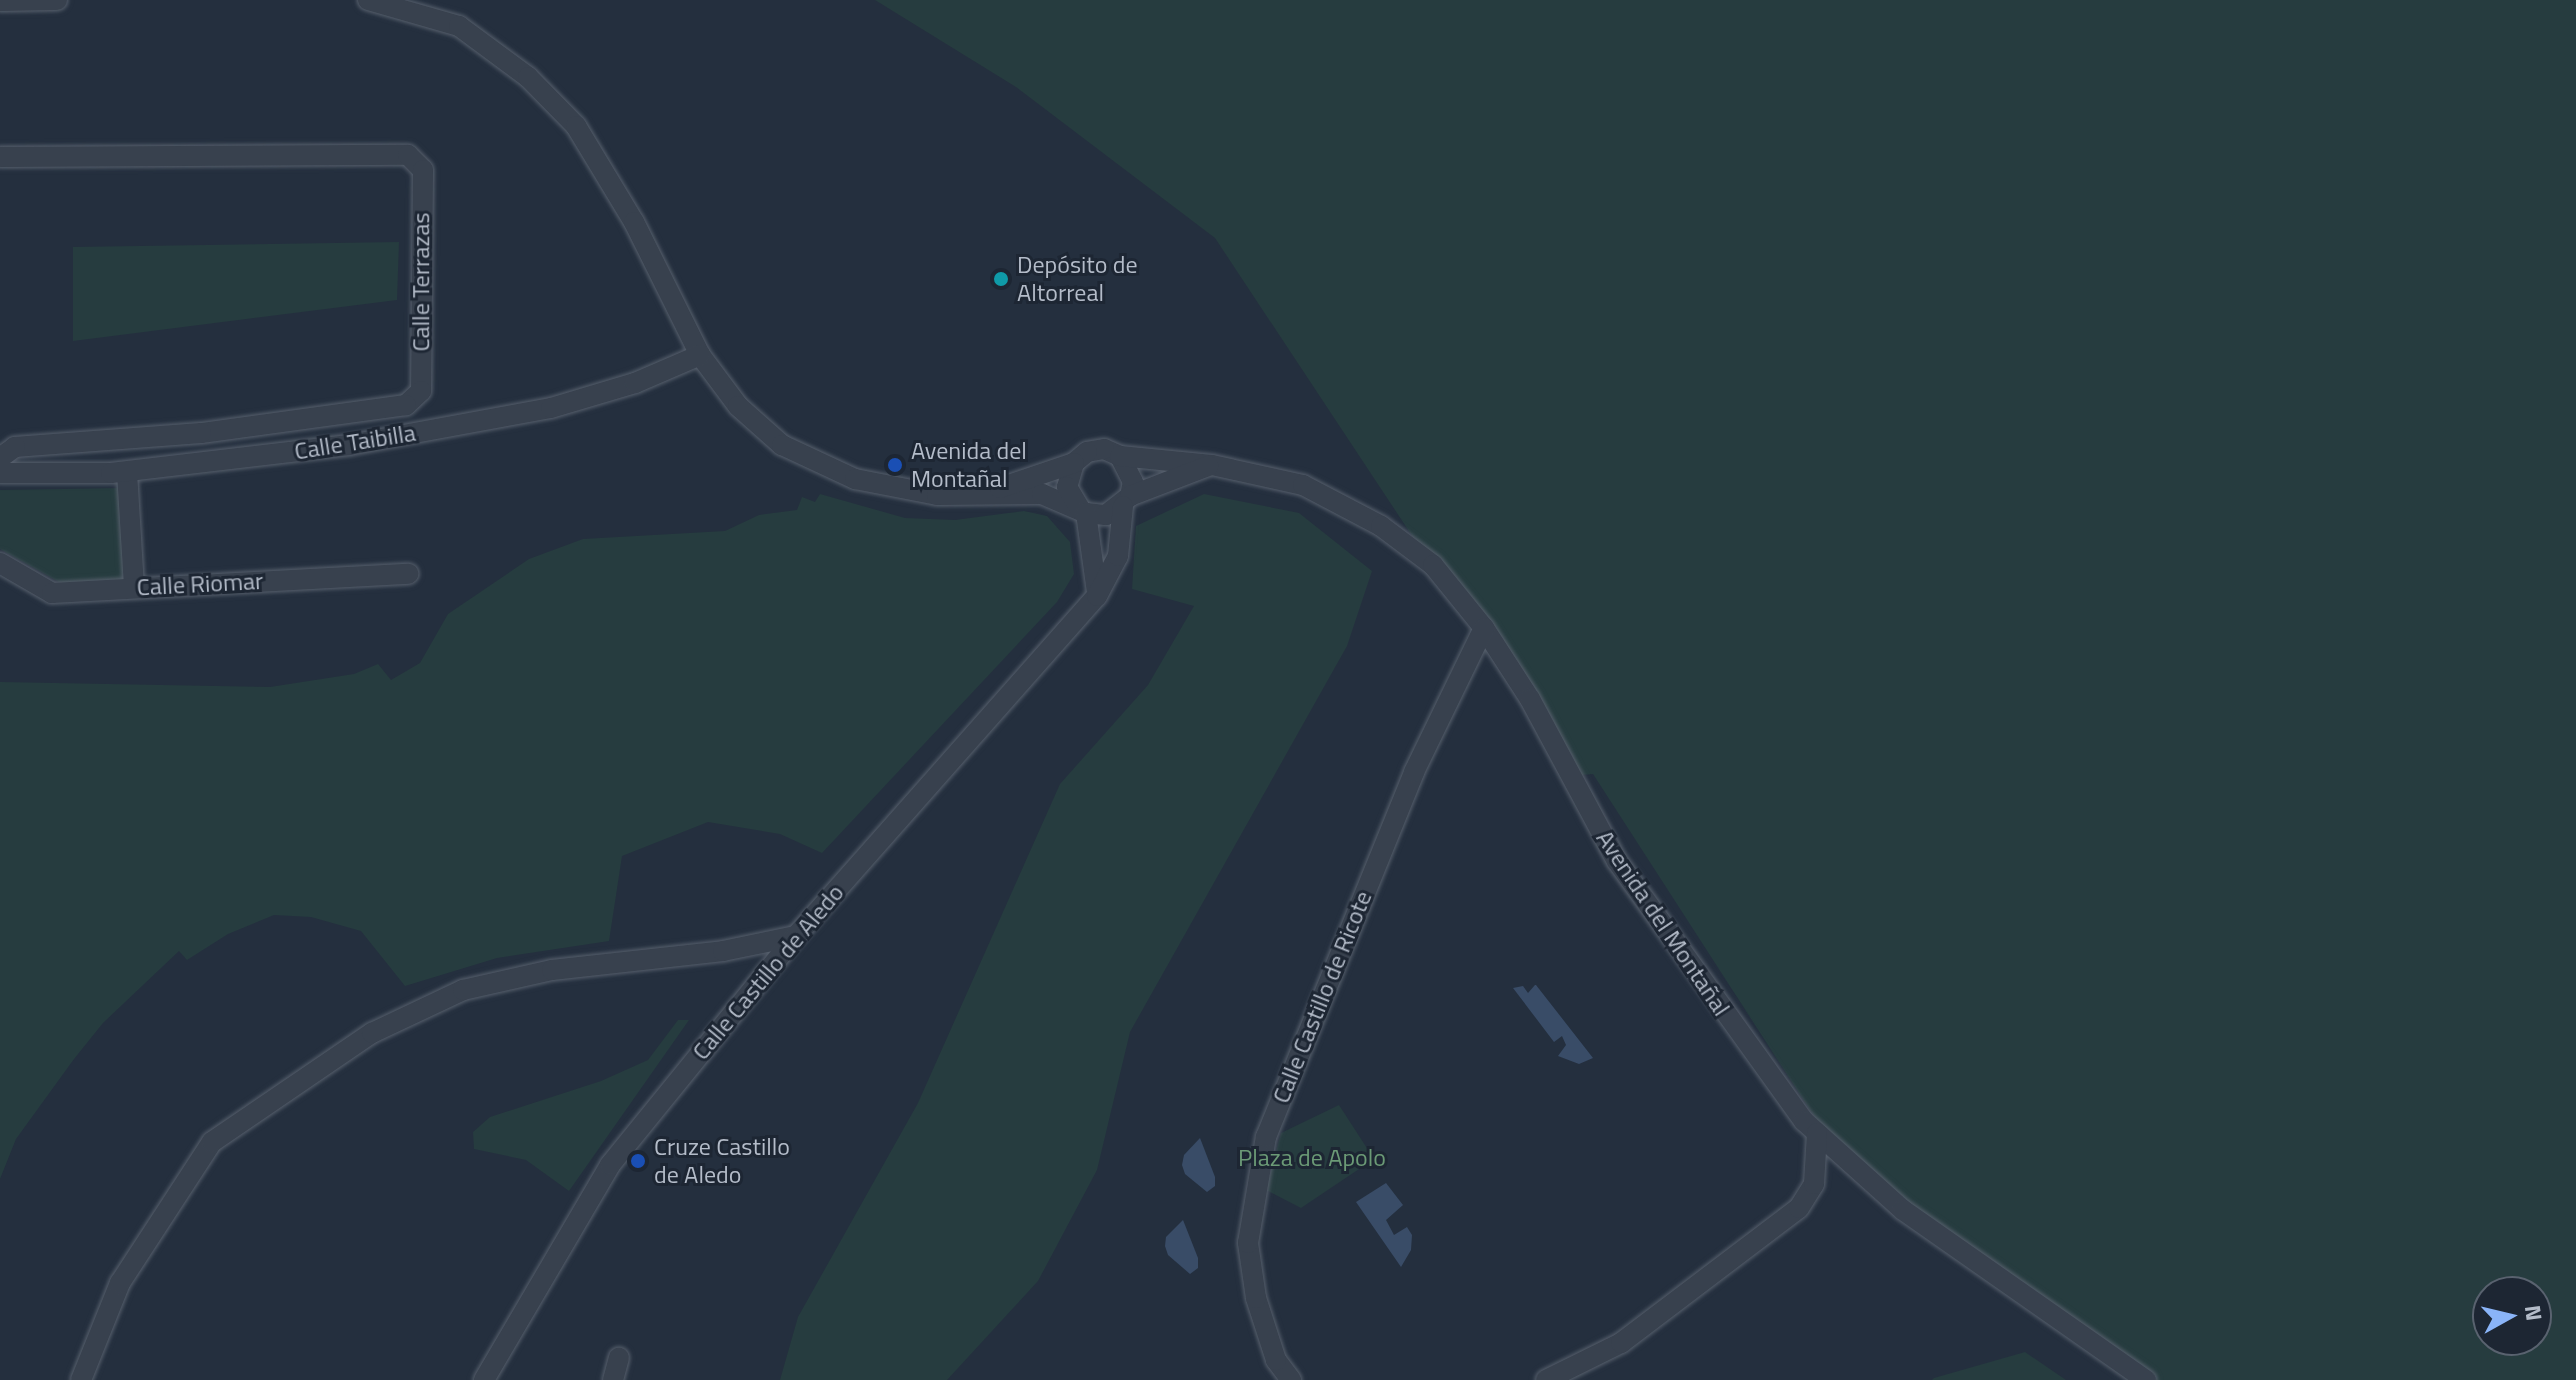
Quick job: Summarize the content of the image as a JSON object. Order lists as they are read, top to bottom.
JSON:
{
  "streets": {
    "street": [
      "Calle Terrazas",
      "Calle Taibilla",
      "Calle Riomar",
      "Avenida del Montañal",
      "Calle Castillo de Aledo",
      "Calle Castillo de Ricote"
    ]
  },
  "crossings": [
    ["Avenida del Montañal", "Calle Castillo de Aledo"],
    ["Avenida del Montañal", "Calle Castillo de Ricote"]
  ],
  "parks": ["Plaza de Apolo"],
  "places": ["Depósito de Altorreal", "Avenida del Montañal", "Cruze Castillo de Aledo"],
  "north": "right"
}
